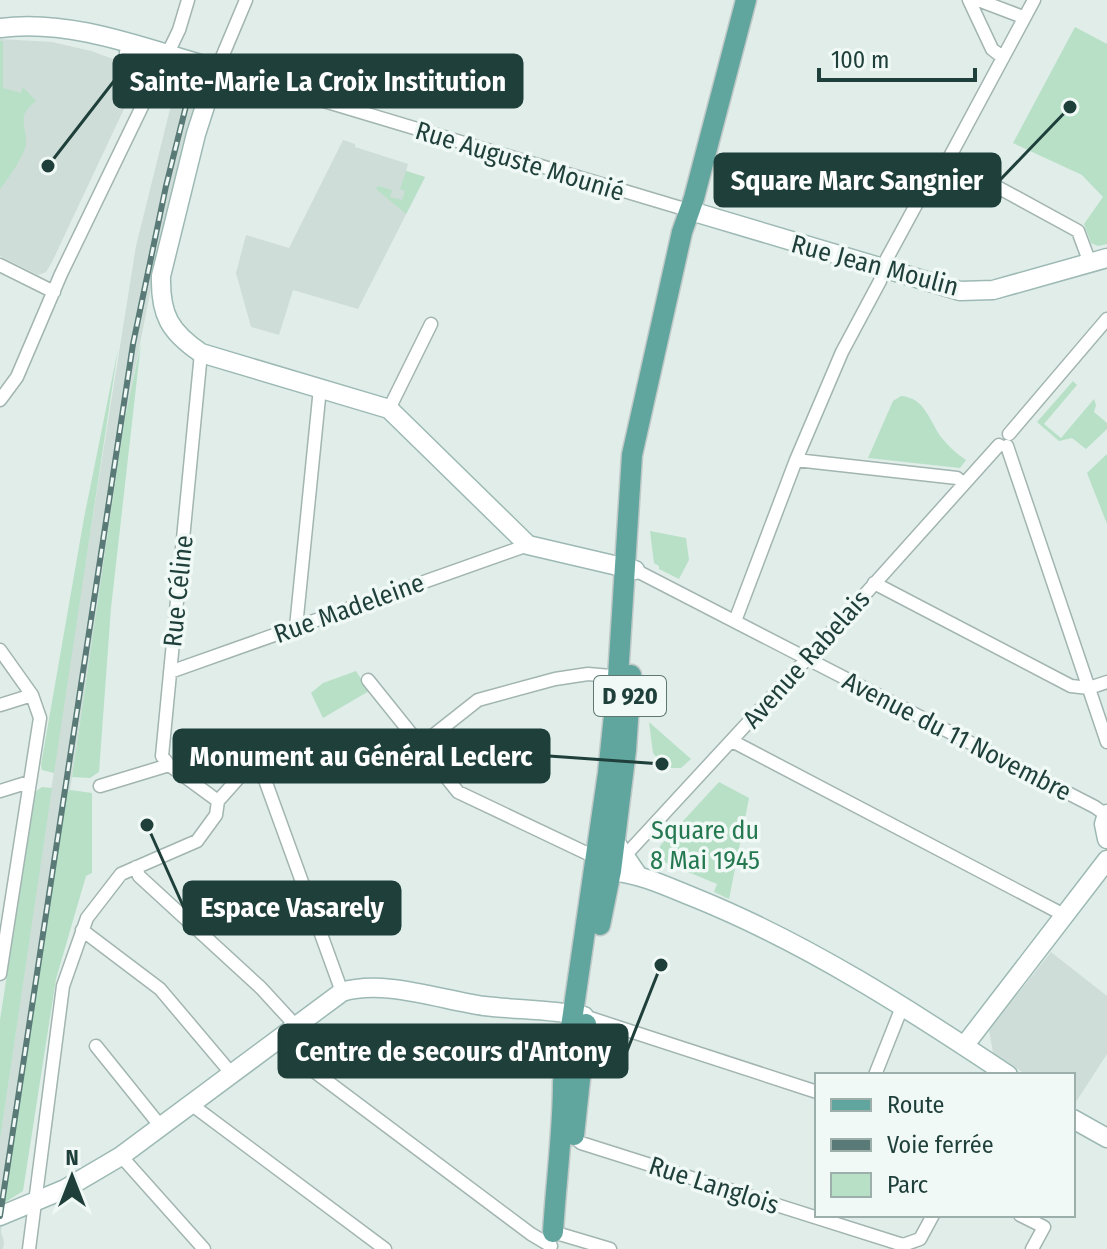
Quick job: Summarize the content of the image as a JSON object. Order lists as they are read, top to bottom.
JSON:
{
  "streets": {
    "main road": ["Rue Auguste Mounié", "Rue Jean Moulin", "D 920"],
    "street": [
      "Rue Céline",
      "Rue Madeleine",
      "Avenue Rabelais",
      "Avenue du 11 Novembre",
      "Rue Langlois"
    ]
  },
  "crossings": [
    ["Rue Auguste Mounié", "Rue Jean Moulin"],
    ["Rue Auguste Mounié", "D 920"],
    ["Rue Jean Moulin", "D 920"],
    ["Rue Céline", "Rue Madeleine"],
    ["Avenue Rabelais", "D 920"],
    ["Avenue Rabelais", "Avenue du 11 Novembre"],
    ["D 920", "Avenue du 11 Novembre"],
    ["D 920", "Rue Langlois"]
  ],
  "parks": ["Square du 8 Mai 1945"],
  "places": [
    "Square Marc Sangnier",
    "Sainte-Marie La Croix Institution",
    "Monument au Général Leclerc",
    "Espace Vasarely",
    "Centre de secours d'Antony"
  ],
  "legend": ["Route", "Voie ferrée", "Parc"],
  "scale_bar": "100 m",
  "north": "top"
}
